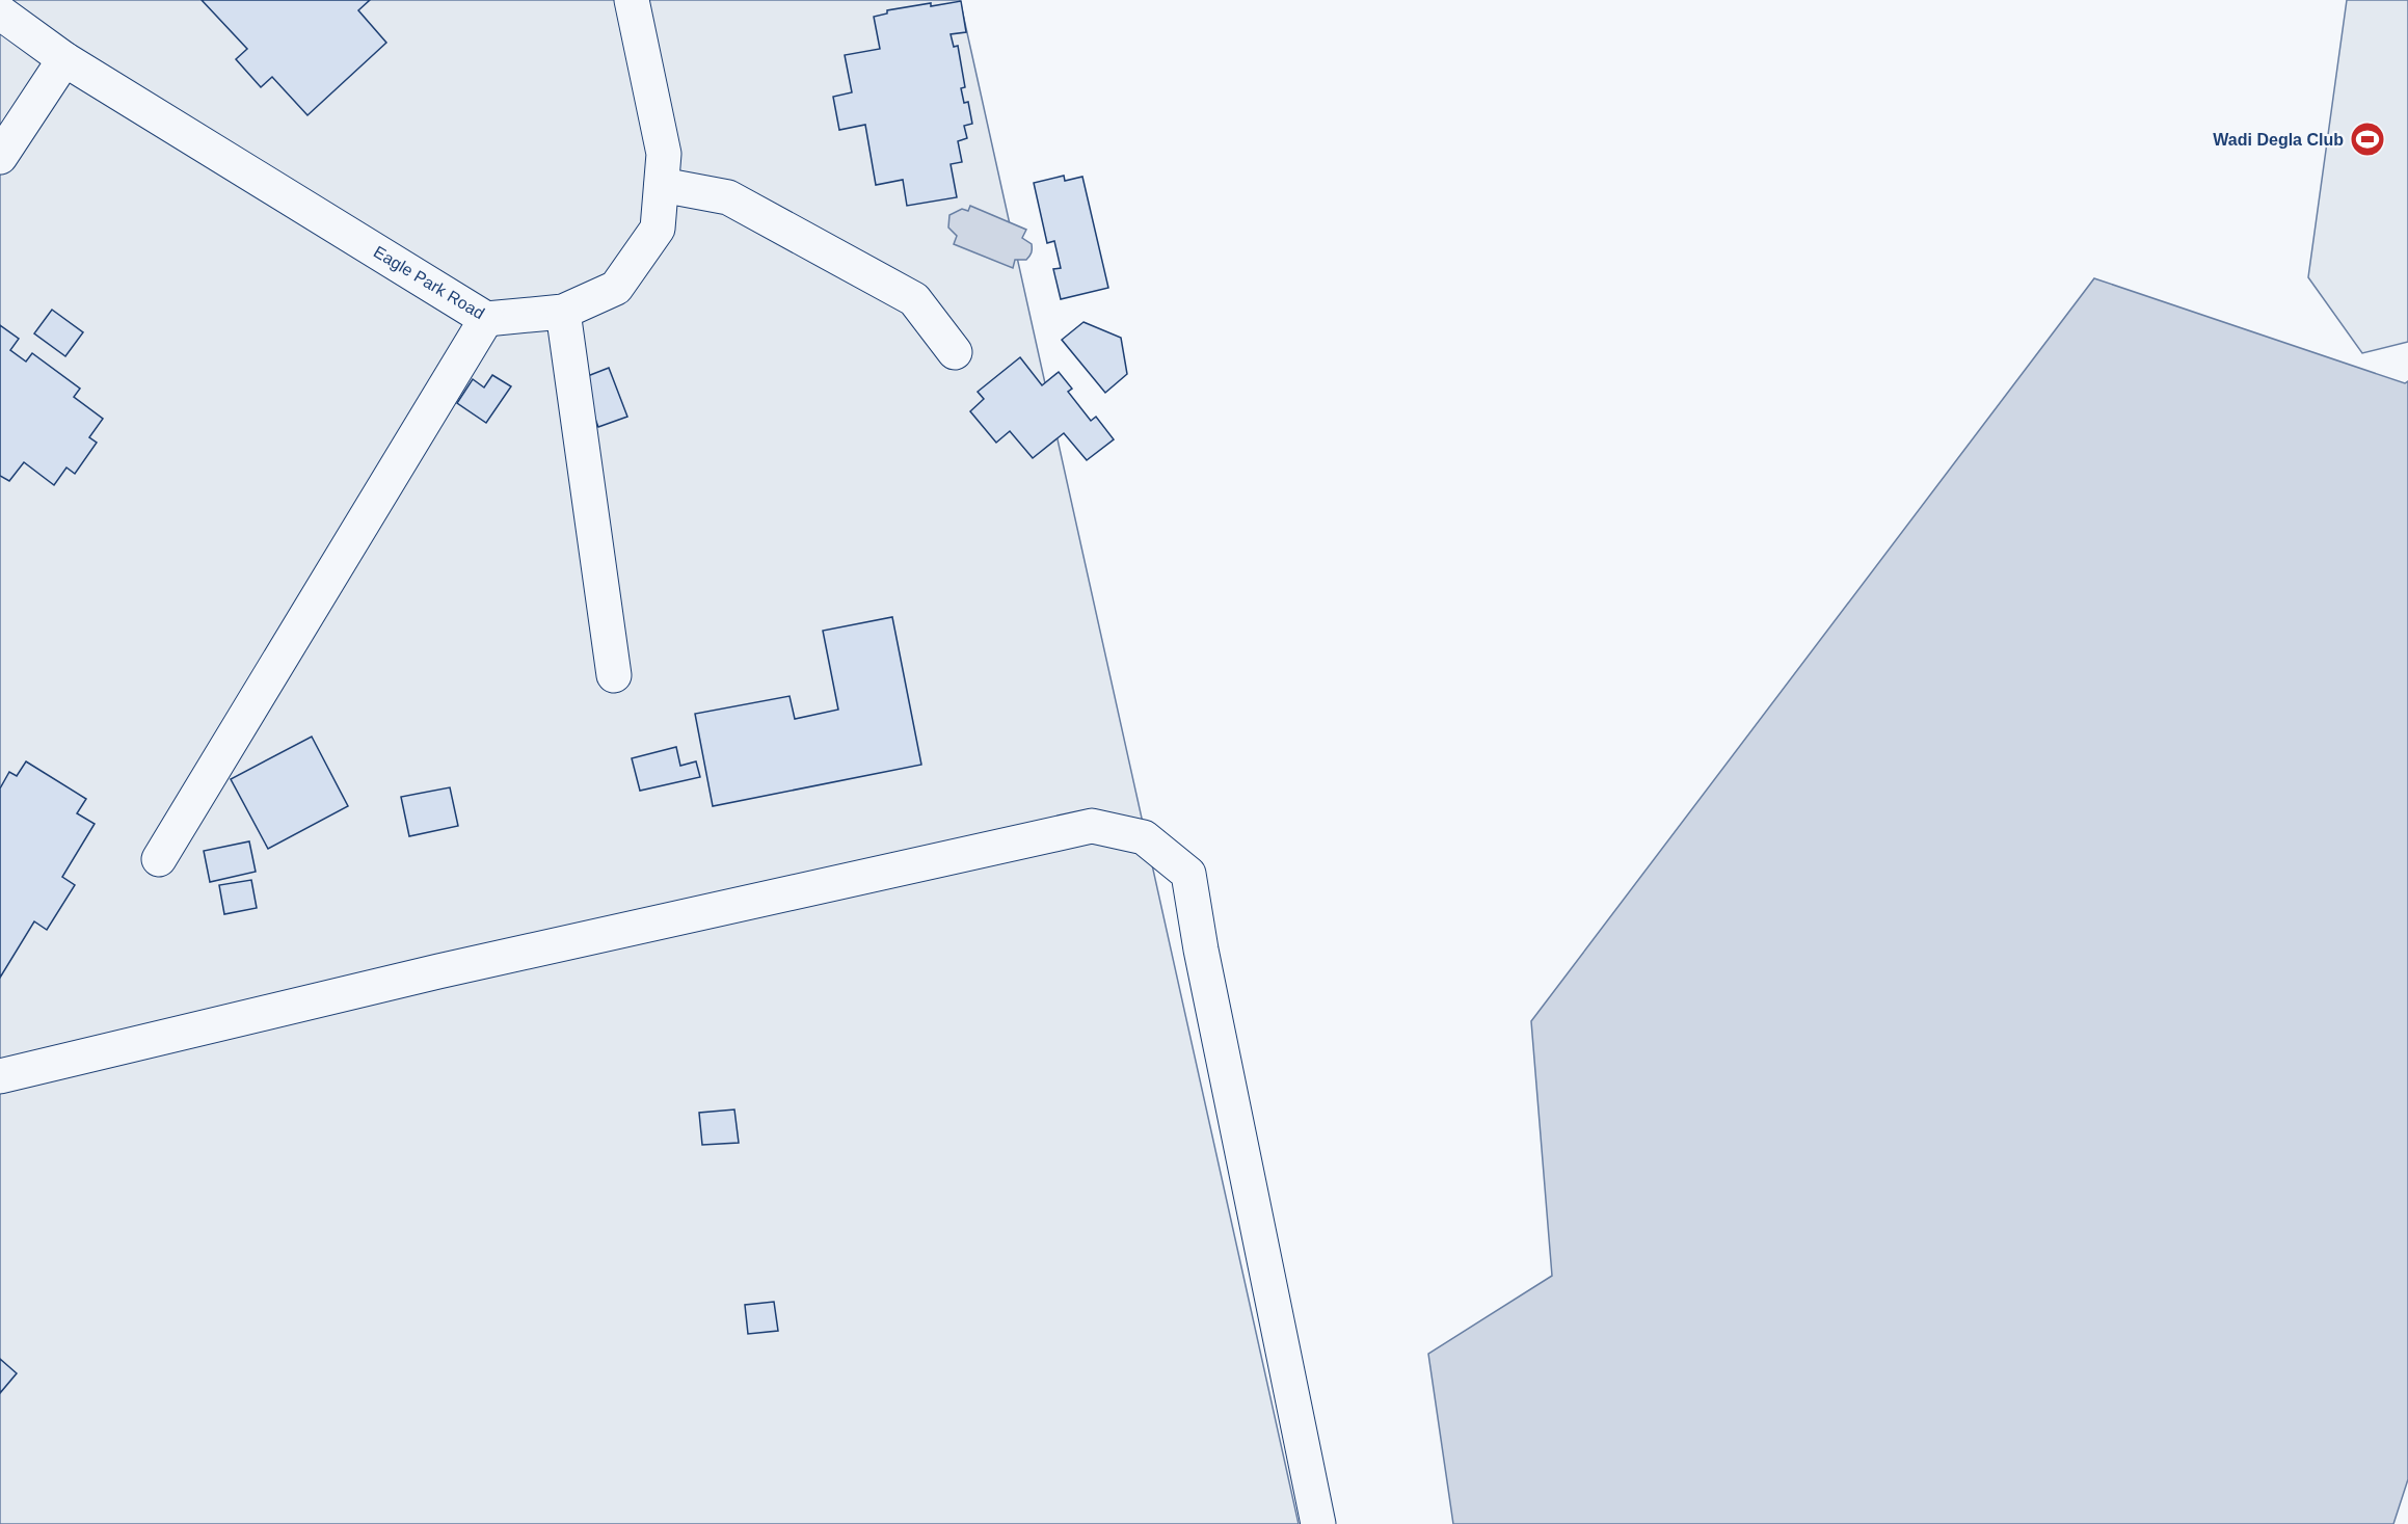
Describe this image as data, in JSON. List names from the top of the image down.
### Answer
{
  "streets": {
    "street": ["Eagle Park Road"]
  },
  "places": {
    "sports": ["Wadi Degla Club"]
  }
}
